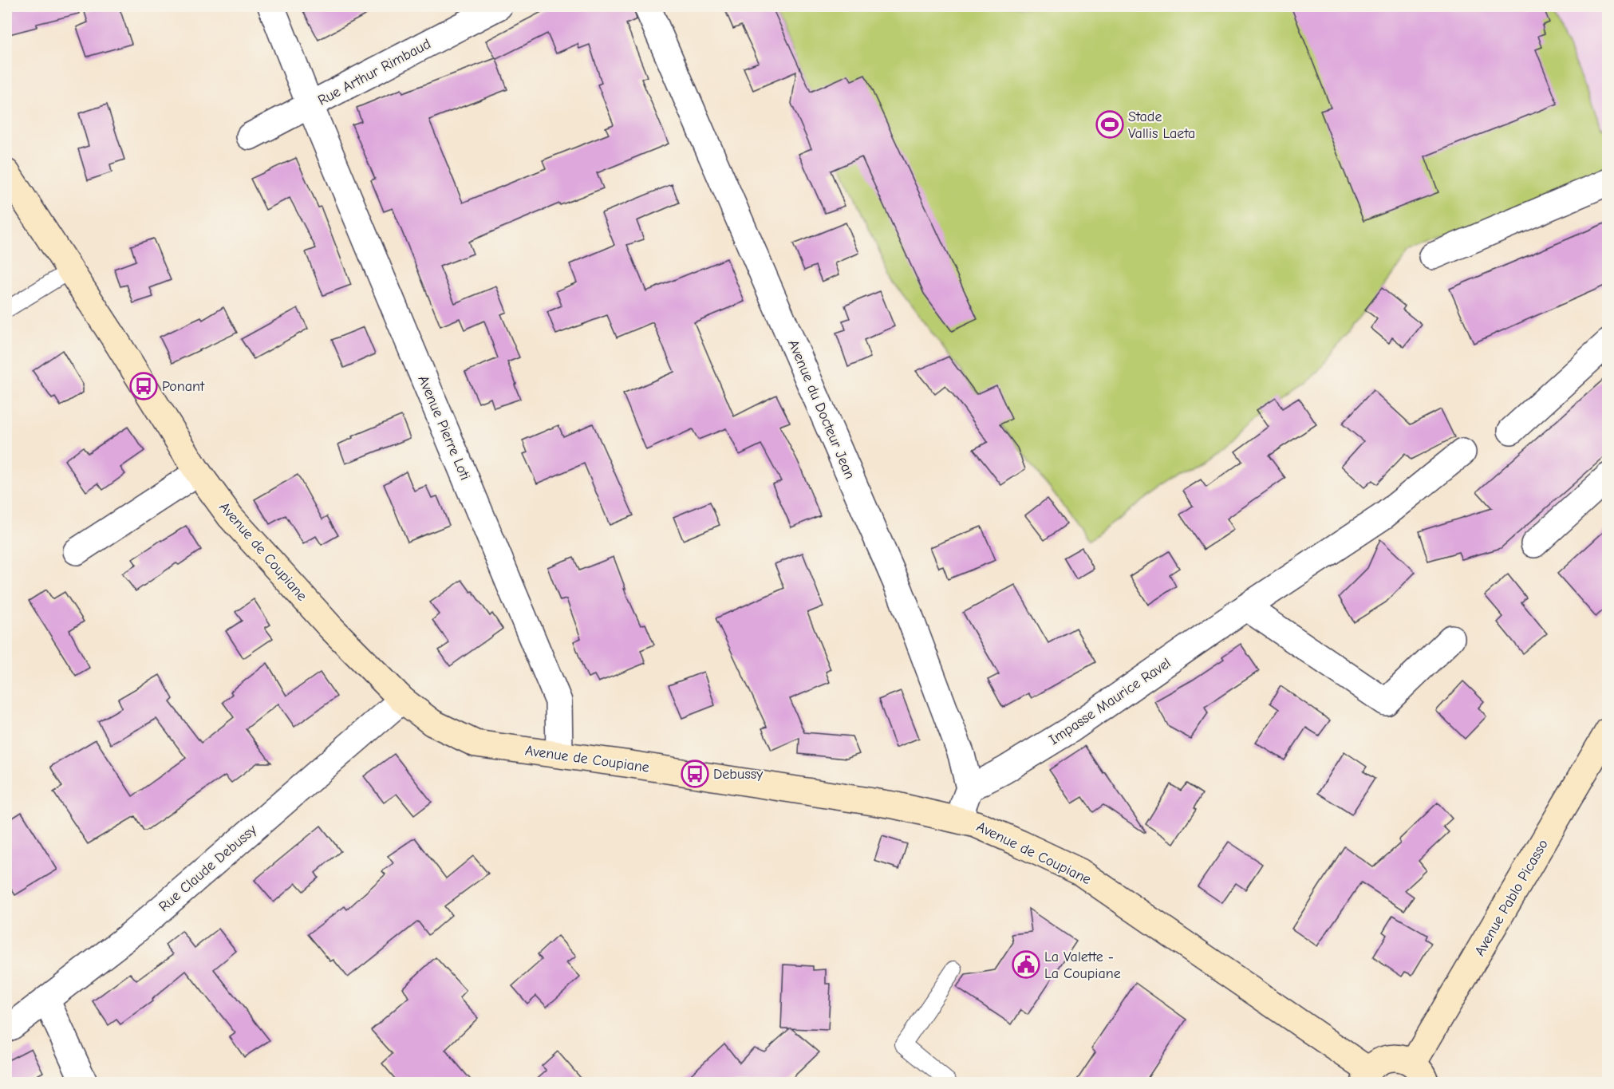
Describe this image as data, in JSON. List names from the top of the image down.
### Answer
{
  "streets": {
    "main road": ["Avenue de Coupiane", "Avenue Pablo Picasso"],
    "street": [
      "Rue Arthur Rimbaud",
      "Avenue du Docteur Jean",
      "Avenue Pierre Loti",
      "Impasse Maurice Ravel",
      "Rue Claude Debussy"
    ]
  },
  "crossings": [
    ["Rue Arthur Rimbaud", "Avenue Pierre Loti"],
    ["Avenue du Docteur Jean", "Impasse Maurice Ravel"],
    ["Avenue Pierre Loti", "Avenue de Coupiane"],
    ["Avenue de Coupiane", "Rue Claude Debussy"]
  ],
  "places": {
    "sports": ["Stade Vallis Laeta"],
    "bus stop": ["Ponant", "Debussy"],
    "public building": ["La Valette - La Coupiane"]
  }
}
